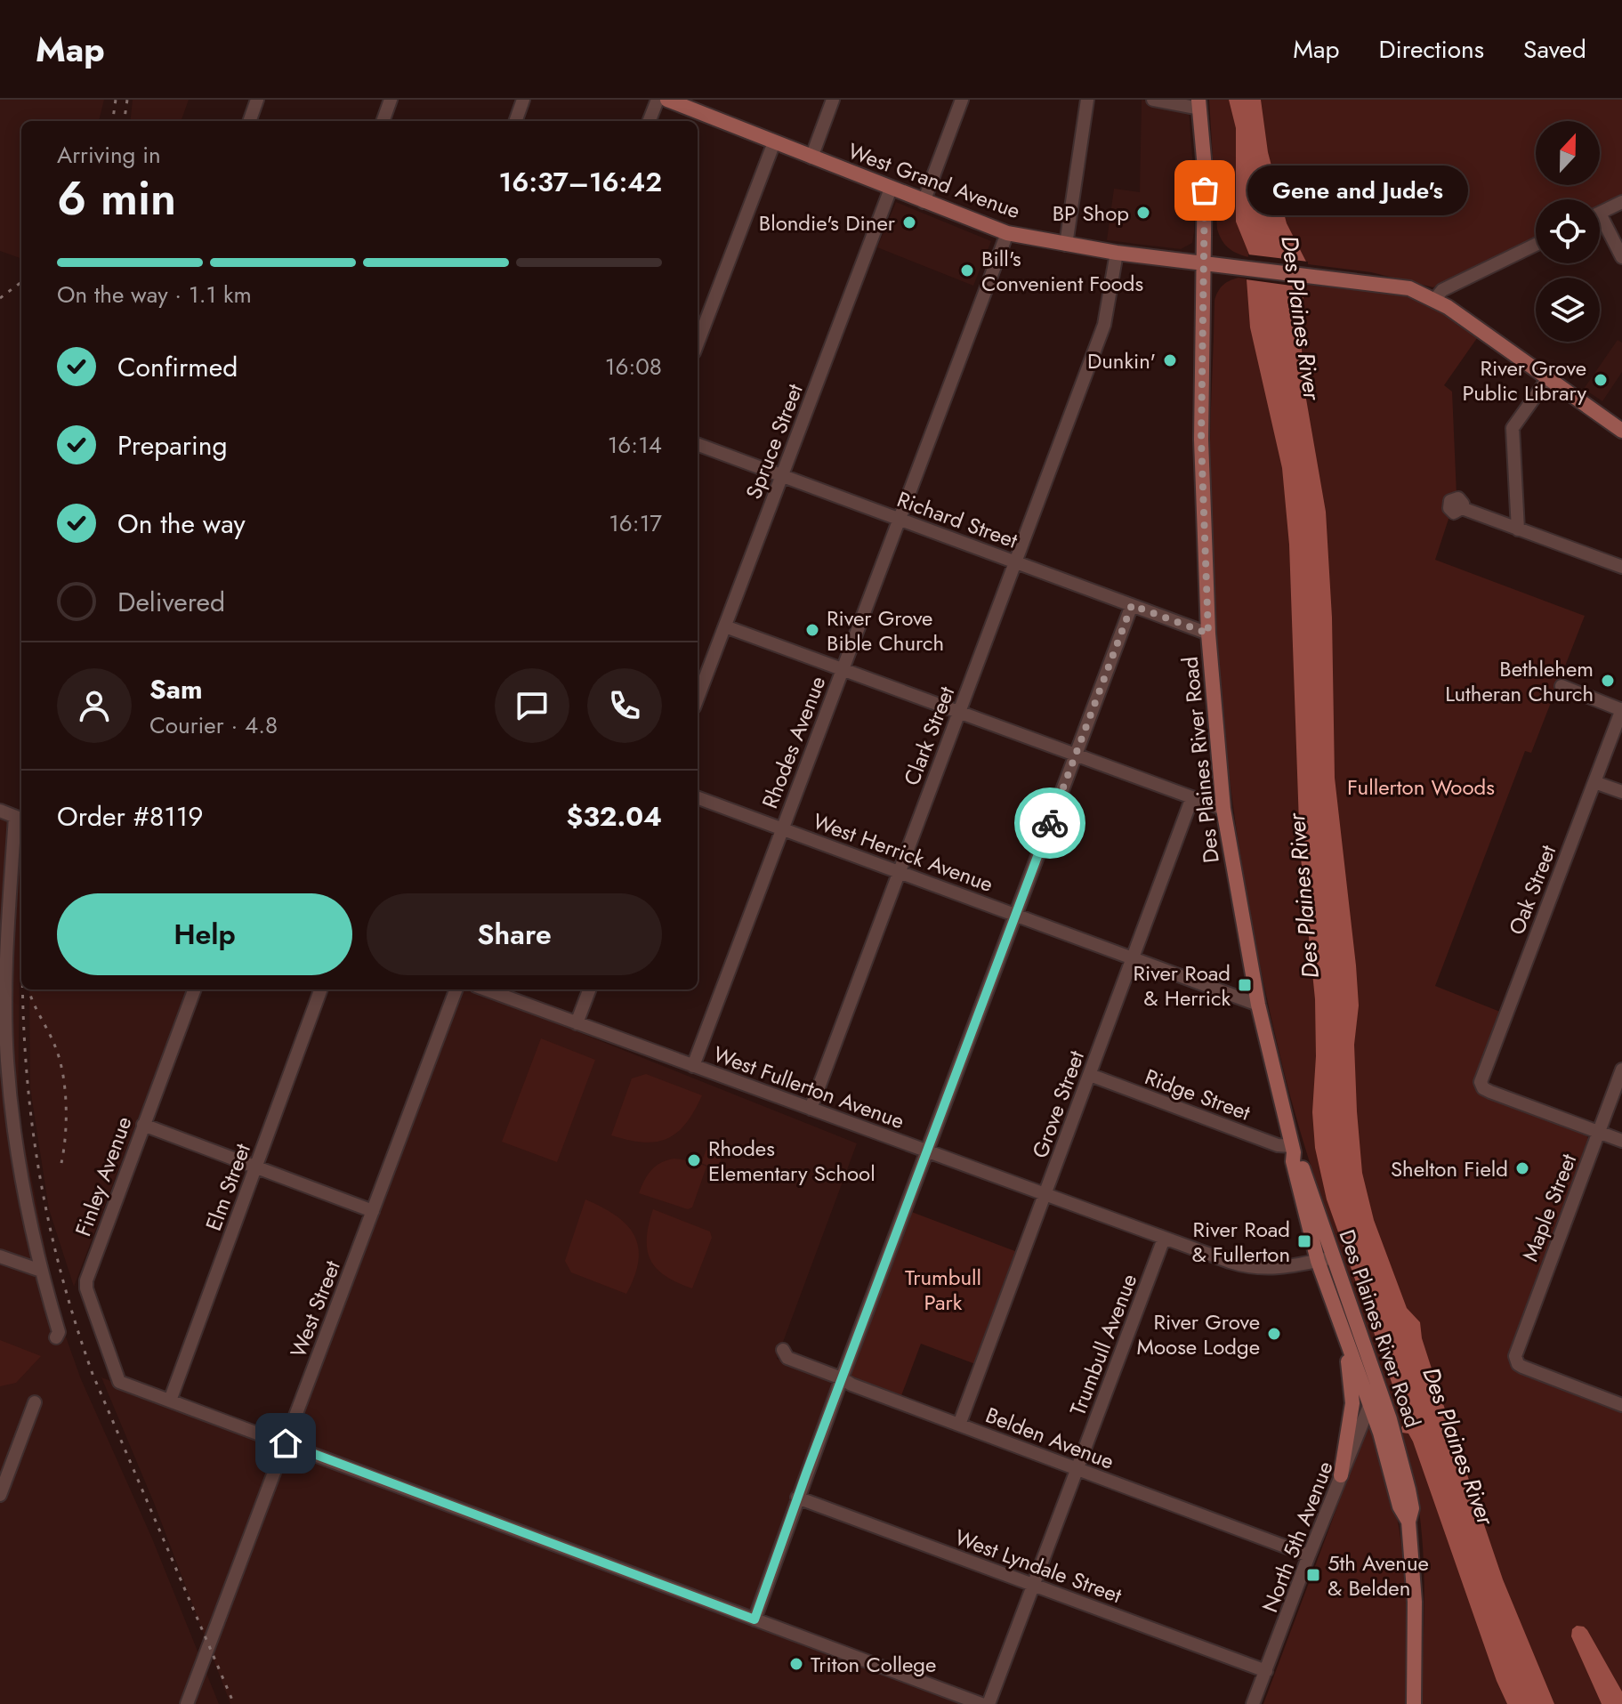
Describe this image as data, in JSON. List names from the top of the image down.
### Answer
{
  "streets": {
    "main road": ["West Grand Avenue", "Des Plaines River Road"],
    "street": [
      "Spruce Street",
      "Richard Street",
      "Clark Street",
      "Rhodes Avenue",
      "West Herrick Avenue",
      "Oak Street",
      "West Fullerton Avenue",
      "Ridge Street",
      "Grove Street",
      "Finley Avenue",
      "Elm Street",
      "Maple Street",
      "West Street",
      "Trumbull Avenue",
      "Belden Avenue",
      "North 5th Avenue",
      "West Lyndale Street"
    ]
  },
  "crossings": [
    ["West Grand Avenue", "Spruce Street"],
    ["West Grand Avenue", "Clark Street"],
    ["West Grand Avenue", "Rhodes Avenue"],
    ["West Grand Avenue", "Des Plaines River Road"],
    ["Spruce Street", "Richard Street"],
    ["Richard Street", "Clark Street"],
    ["Richard Street", "Rhodes Avenue"],
    ["Richard Street", "Des Plaines River Road"],
    ["Clark Street", "West Herrick Avenue"],
    ["Clark Street", "West Fullerton Avenue"],
    ["Rhodes Avenue", "West Herrick Avenue"],
    ["Rhodes Avenue", "West Fullerton Avenue"],
    ["Des Plaines River Road", "West Herrick Avenue"],
    ["Des Plaines River Road", "West Fullerton Avenue"],
    ["Des Plaines River Road", "Ridge Street"],
    ["Des Plaines River Road", "North 5th Avenue"],
    ["West Herrick Avenue", "Grove Street"],
    ["Oak Street", "Maple Street"],
    ["West Fullerton Avenue", "Grove Street"],
    ["West Fullerton Avenue", "Trumbull Avenue"],
    ["Ridge Street", "Grove Street"],
    ["Grove Street", "Belden Avenue"],
    ["Finley Avenue", "Elm Street"],
    ["Trumbull Avenue", "Belden Avenue"],
    ["Trumbull Avenue", "West Lyndale Street"],
    ["Belden Avenue", "North 5th Avenue"],
    ["North 5th Avenue", "West Lyndale Street"]
  ],
  "water": ["Des Plaines River"],
  "parks": ["Fullerton Woods", "Trumbull Park"],
  "places": {
    "other": [
      "Gene and Jude's",
      "BP Shop",
      "Blondie's Diner",
      "Bill's Convenient Foods",
      "Dunkin'",
      "River Grove Public Library",
      "River Grove Bible Church",
      "Bethlehem Lutheran Church",
      "Rhodes Elementary School",
      "Shelton Field",
      "River Grove Moose Lodge",
      "Triton College"
    ],
    "transit": ["River Road & Herrick", "River Road & Fullerton", "5th Avenue & Belden"]
  },
  "north": "top",
  "page": {
    "header": "Map",
    "nav": ["Map", "Directions", "Saved"],
    "heading": ["6 min", "Arriving in", "16:37–16:42"],
    "panel": [
      "Sam",
      "Courier · 4.8",
      "Order #8119",
      "$32.04"
    ],
    "bubble": "Gene and Jude's",
    "bar": "On the way · 1.1 km",
    "list": [
      ["Confirmed", "16:08"],
      ["Preparing", "16:14"],
      ["On the way", "16:17"],
      "Delivered"
    ],
    "buttons": ["Help", "Share"]
  }
}
